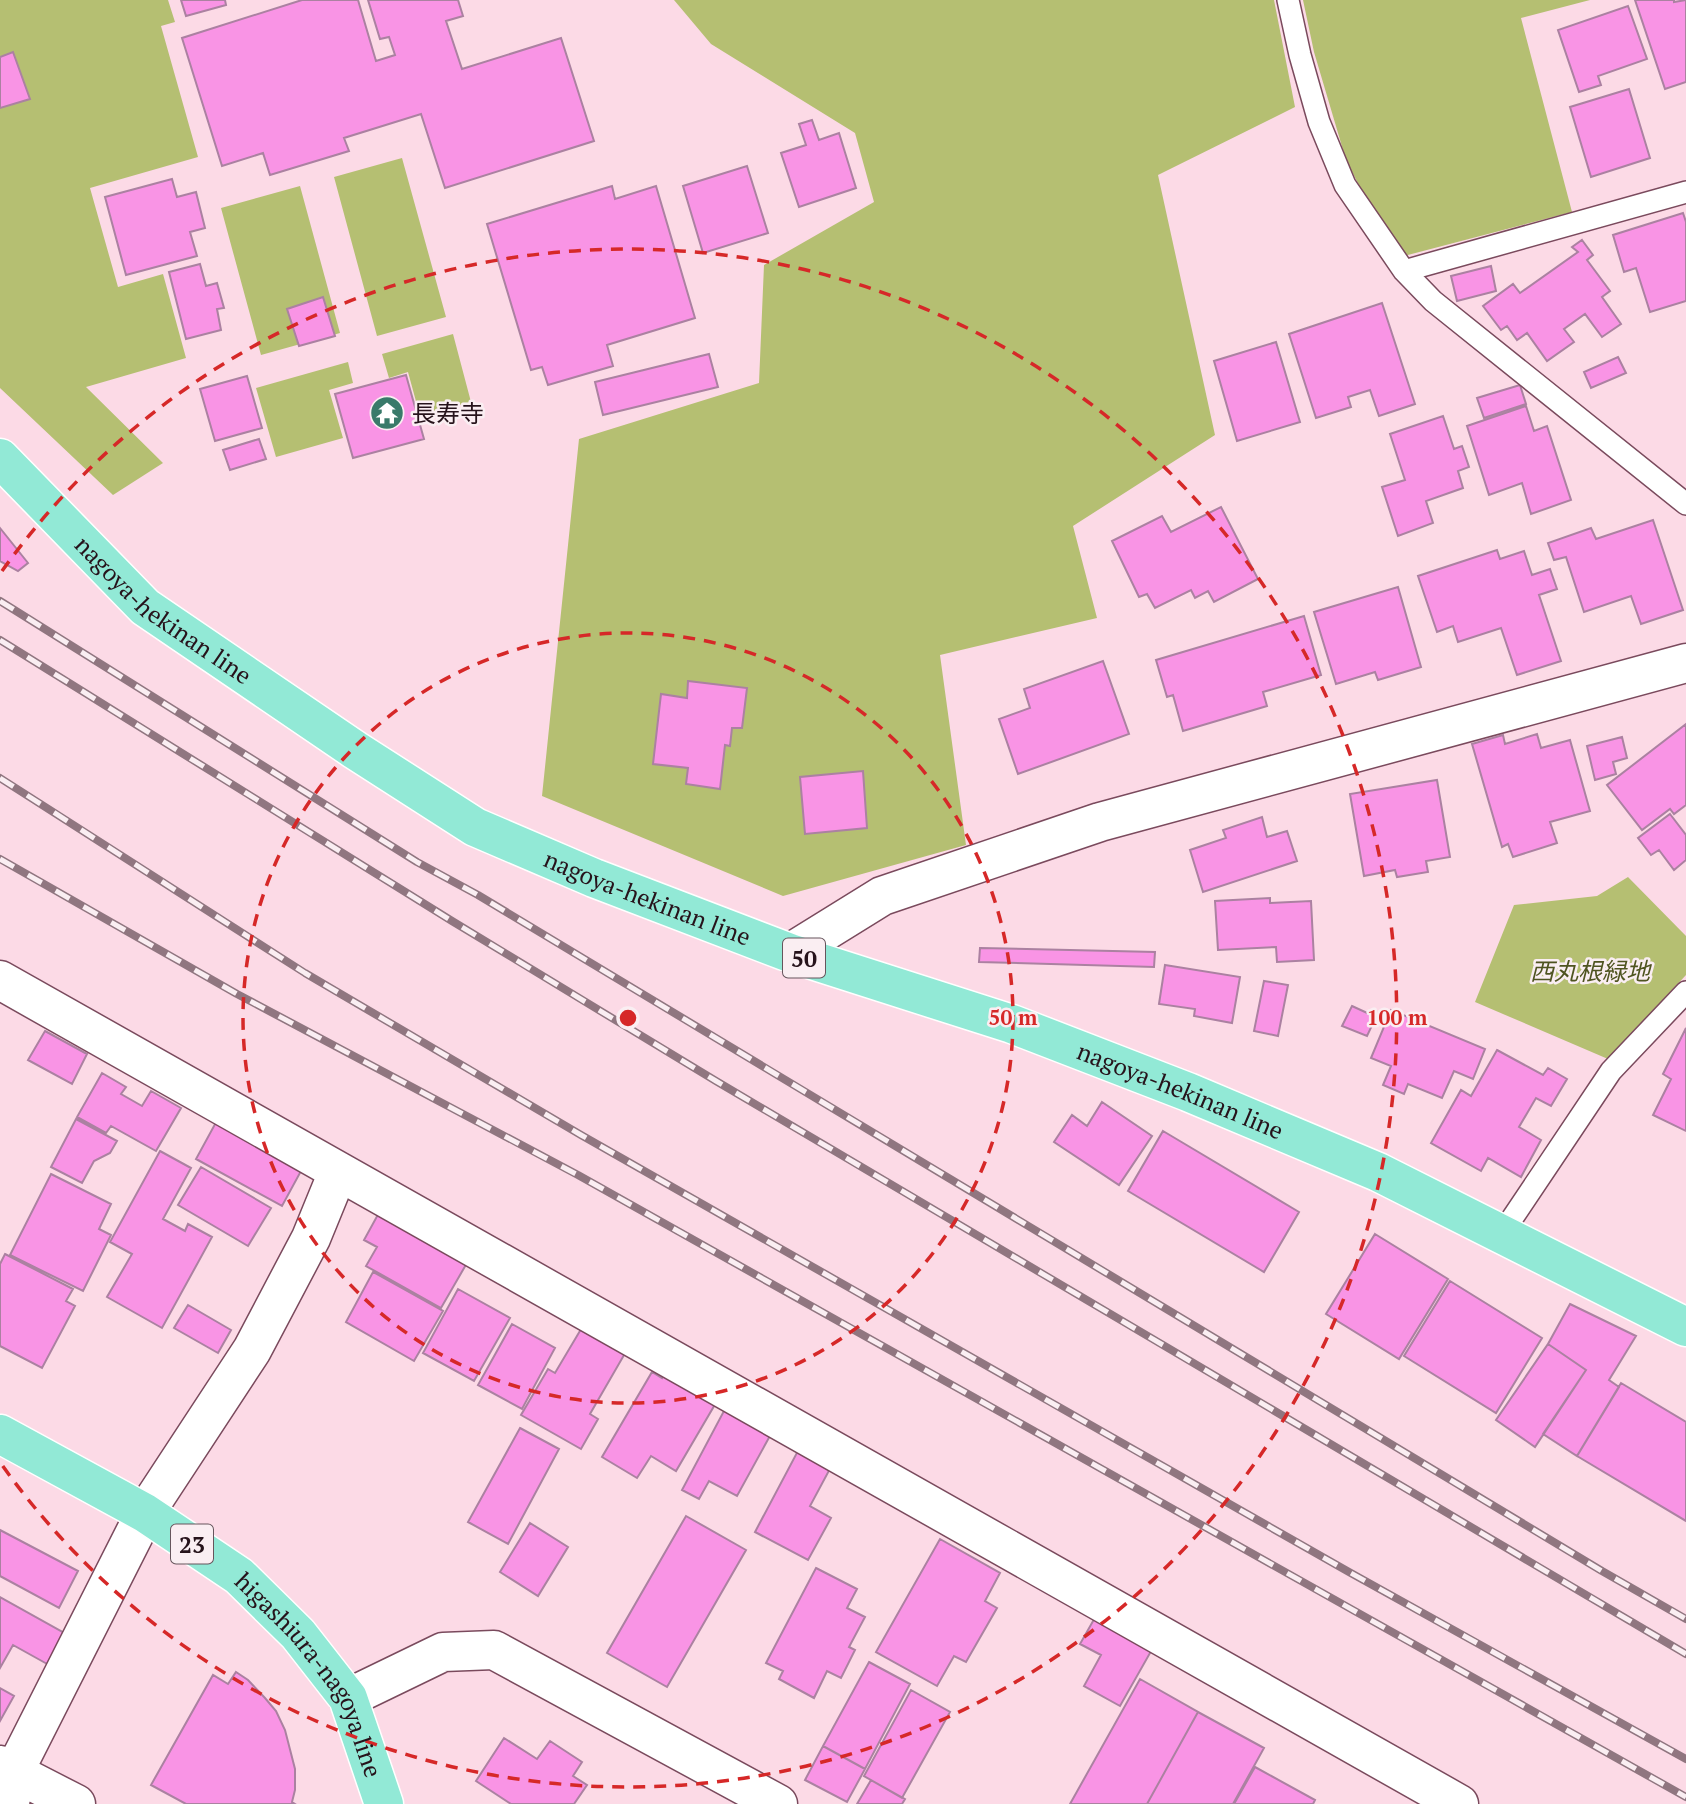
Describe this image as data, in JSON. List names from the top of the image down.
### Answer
{
  "streets": {
    "main road": [
      "nagoya-hekinan line",
      "50",
      "23",
      "higashiura-nagoya line"
    ]
  },
  "parks": ["西丸根緑地"],
  "places": {
    "temple": ["長寿寺"]
  },
  "rings": ["50 m", "100 m"]
}
